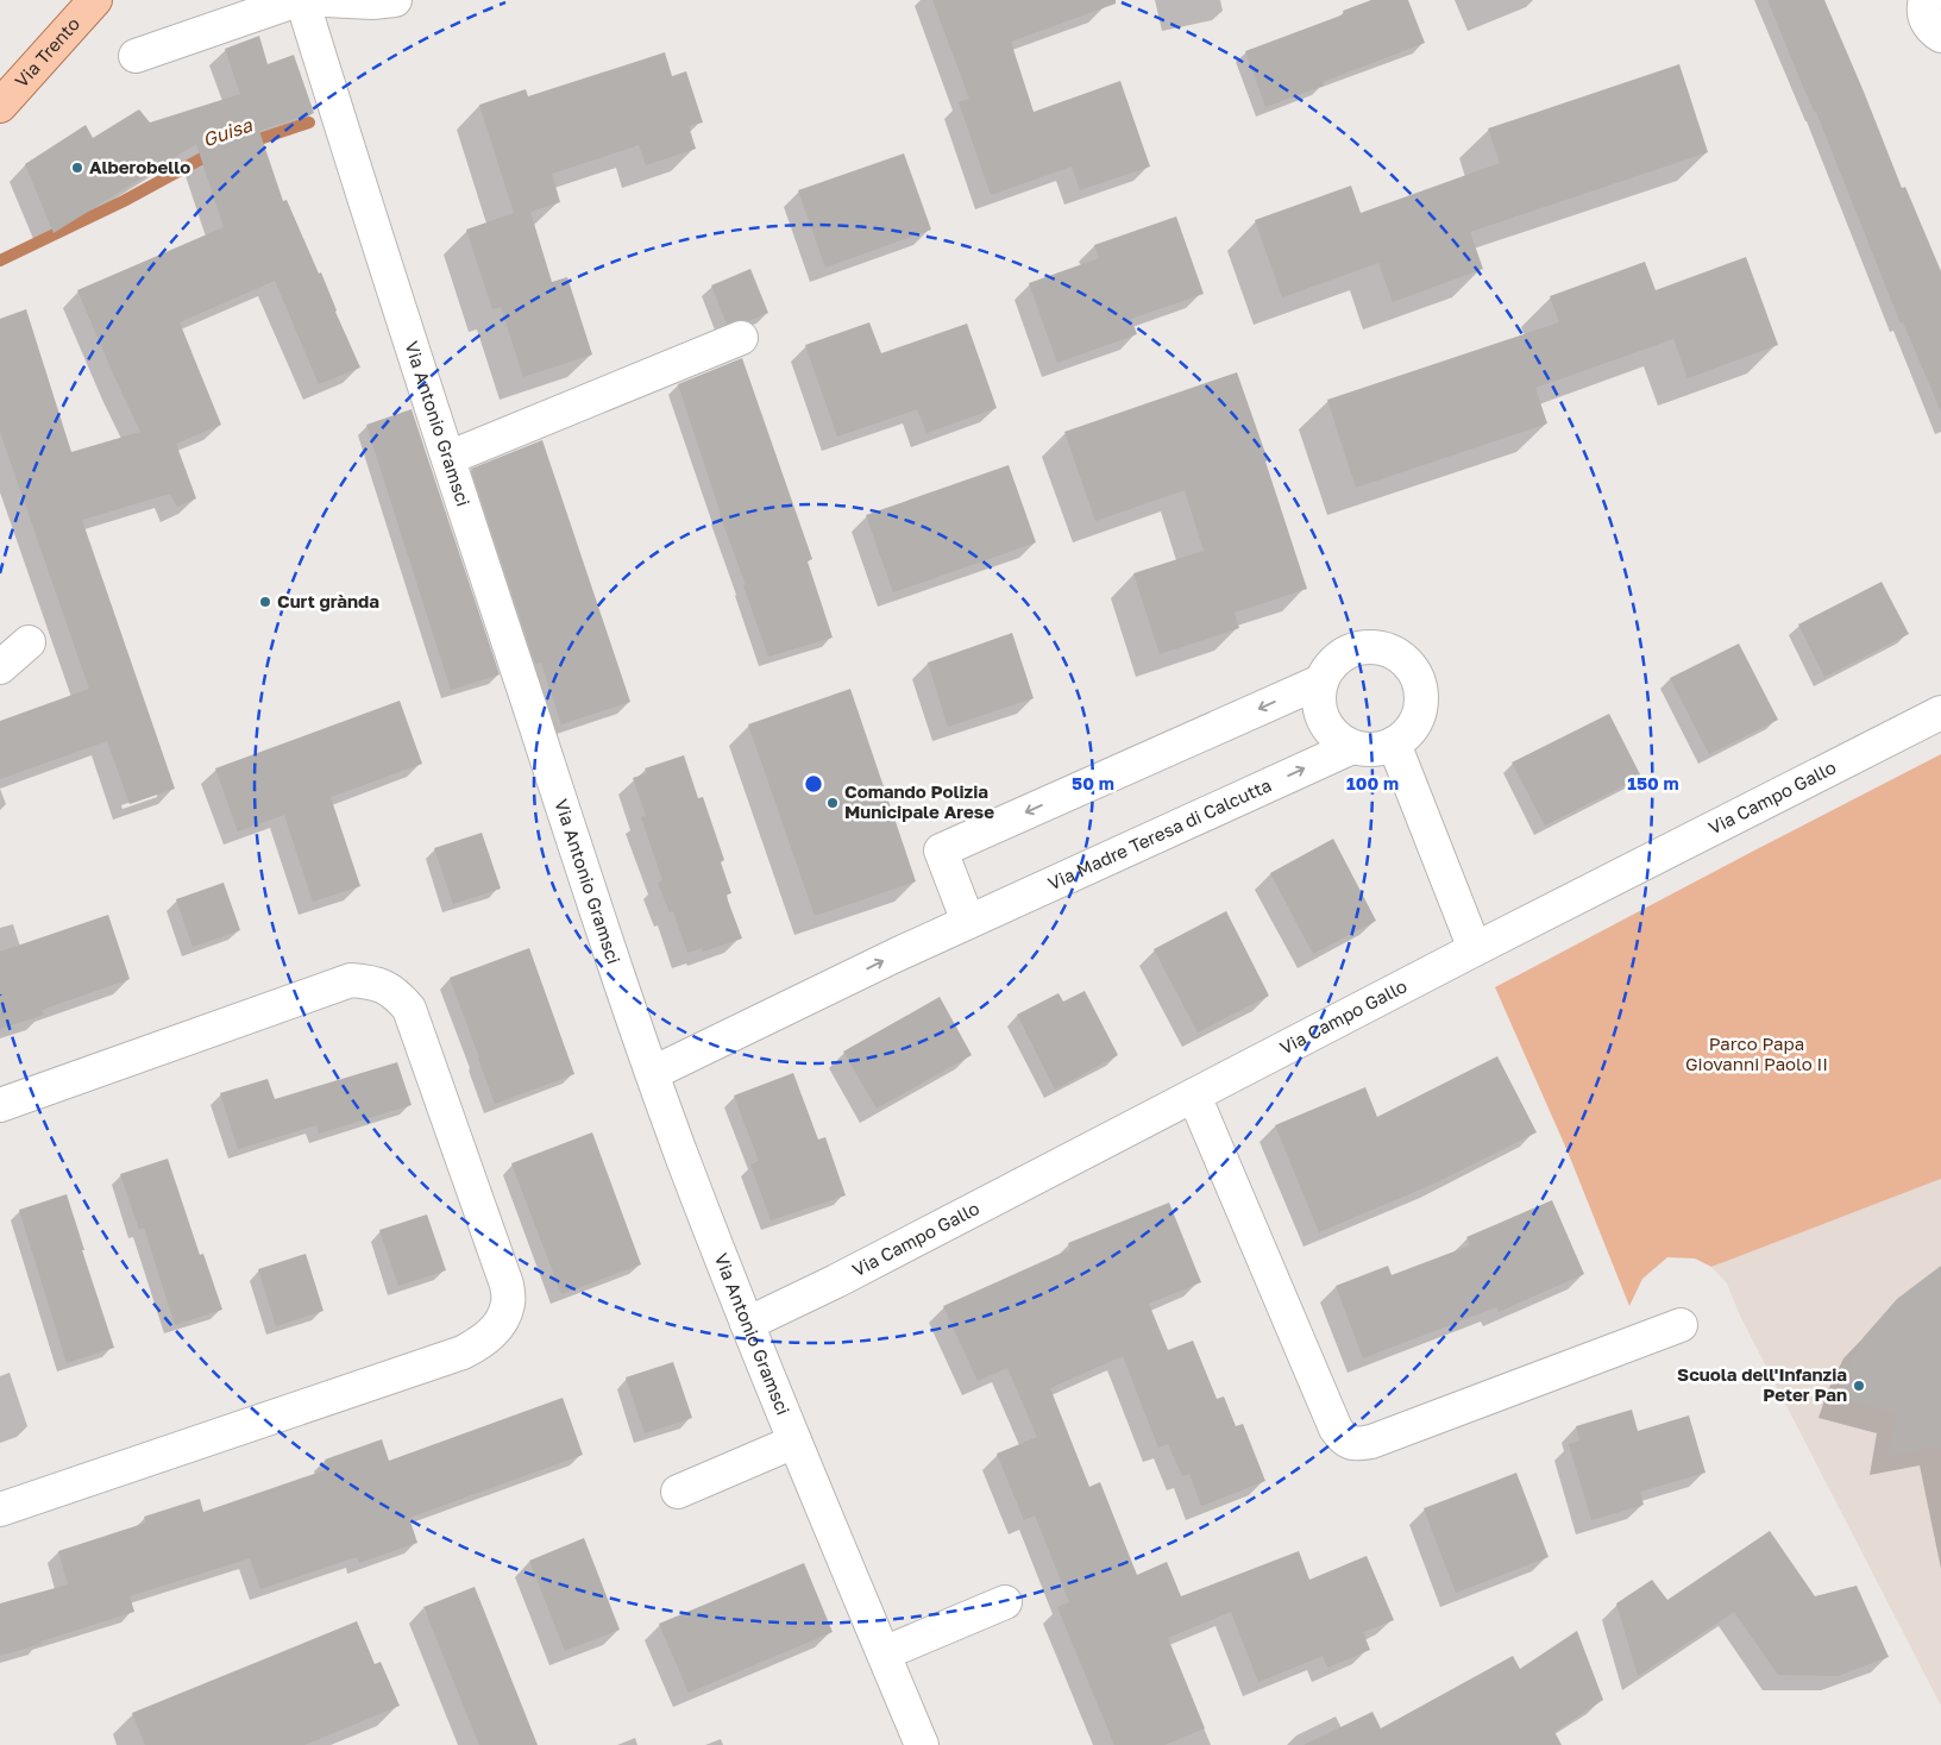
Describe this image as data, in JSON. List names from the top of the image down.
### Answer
{
  "streets": {
    "main road": ["Via Trento"],
    "street": ["Via Antonio Gramsci", "Via Campo Gallo", "Via Madre Teresa di Calcutta"]
  },
  "crossings": [
    ["Via Antonio Gramsci", "Via Campo Gallo"],
    ["Via Antonio Gramsci", "Via Madre Teresa di Calcutta"]
  ],
  "one_way": ["Via Madre Teresa di Calcutta"],
  "water": ["Guisa"],
  "parks": ["Parco Papa Giovanni Paolo II"],
  "places": [
    "Alberobello",
    "Curt grànda",
    "Comando Polizia Municipale Arese",
    "Scuola dell'Infanzia Peter Pan"
  ],
  "rings": ["50 m", "100 m", "150 m"]
}
